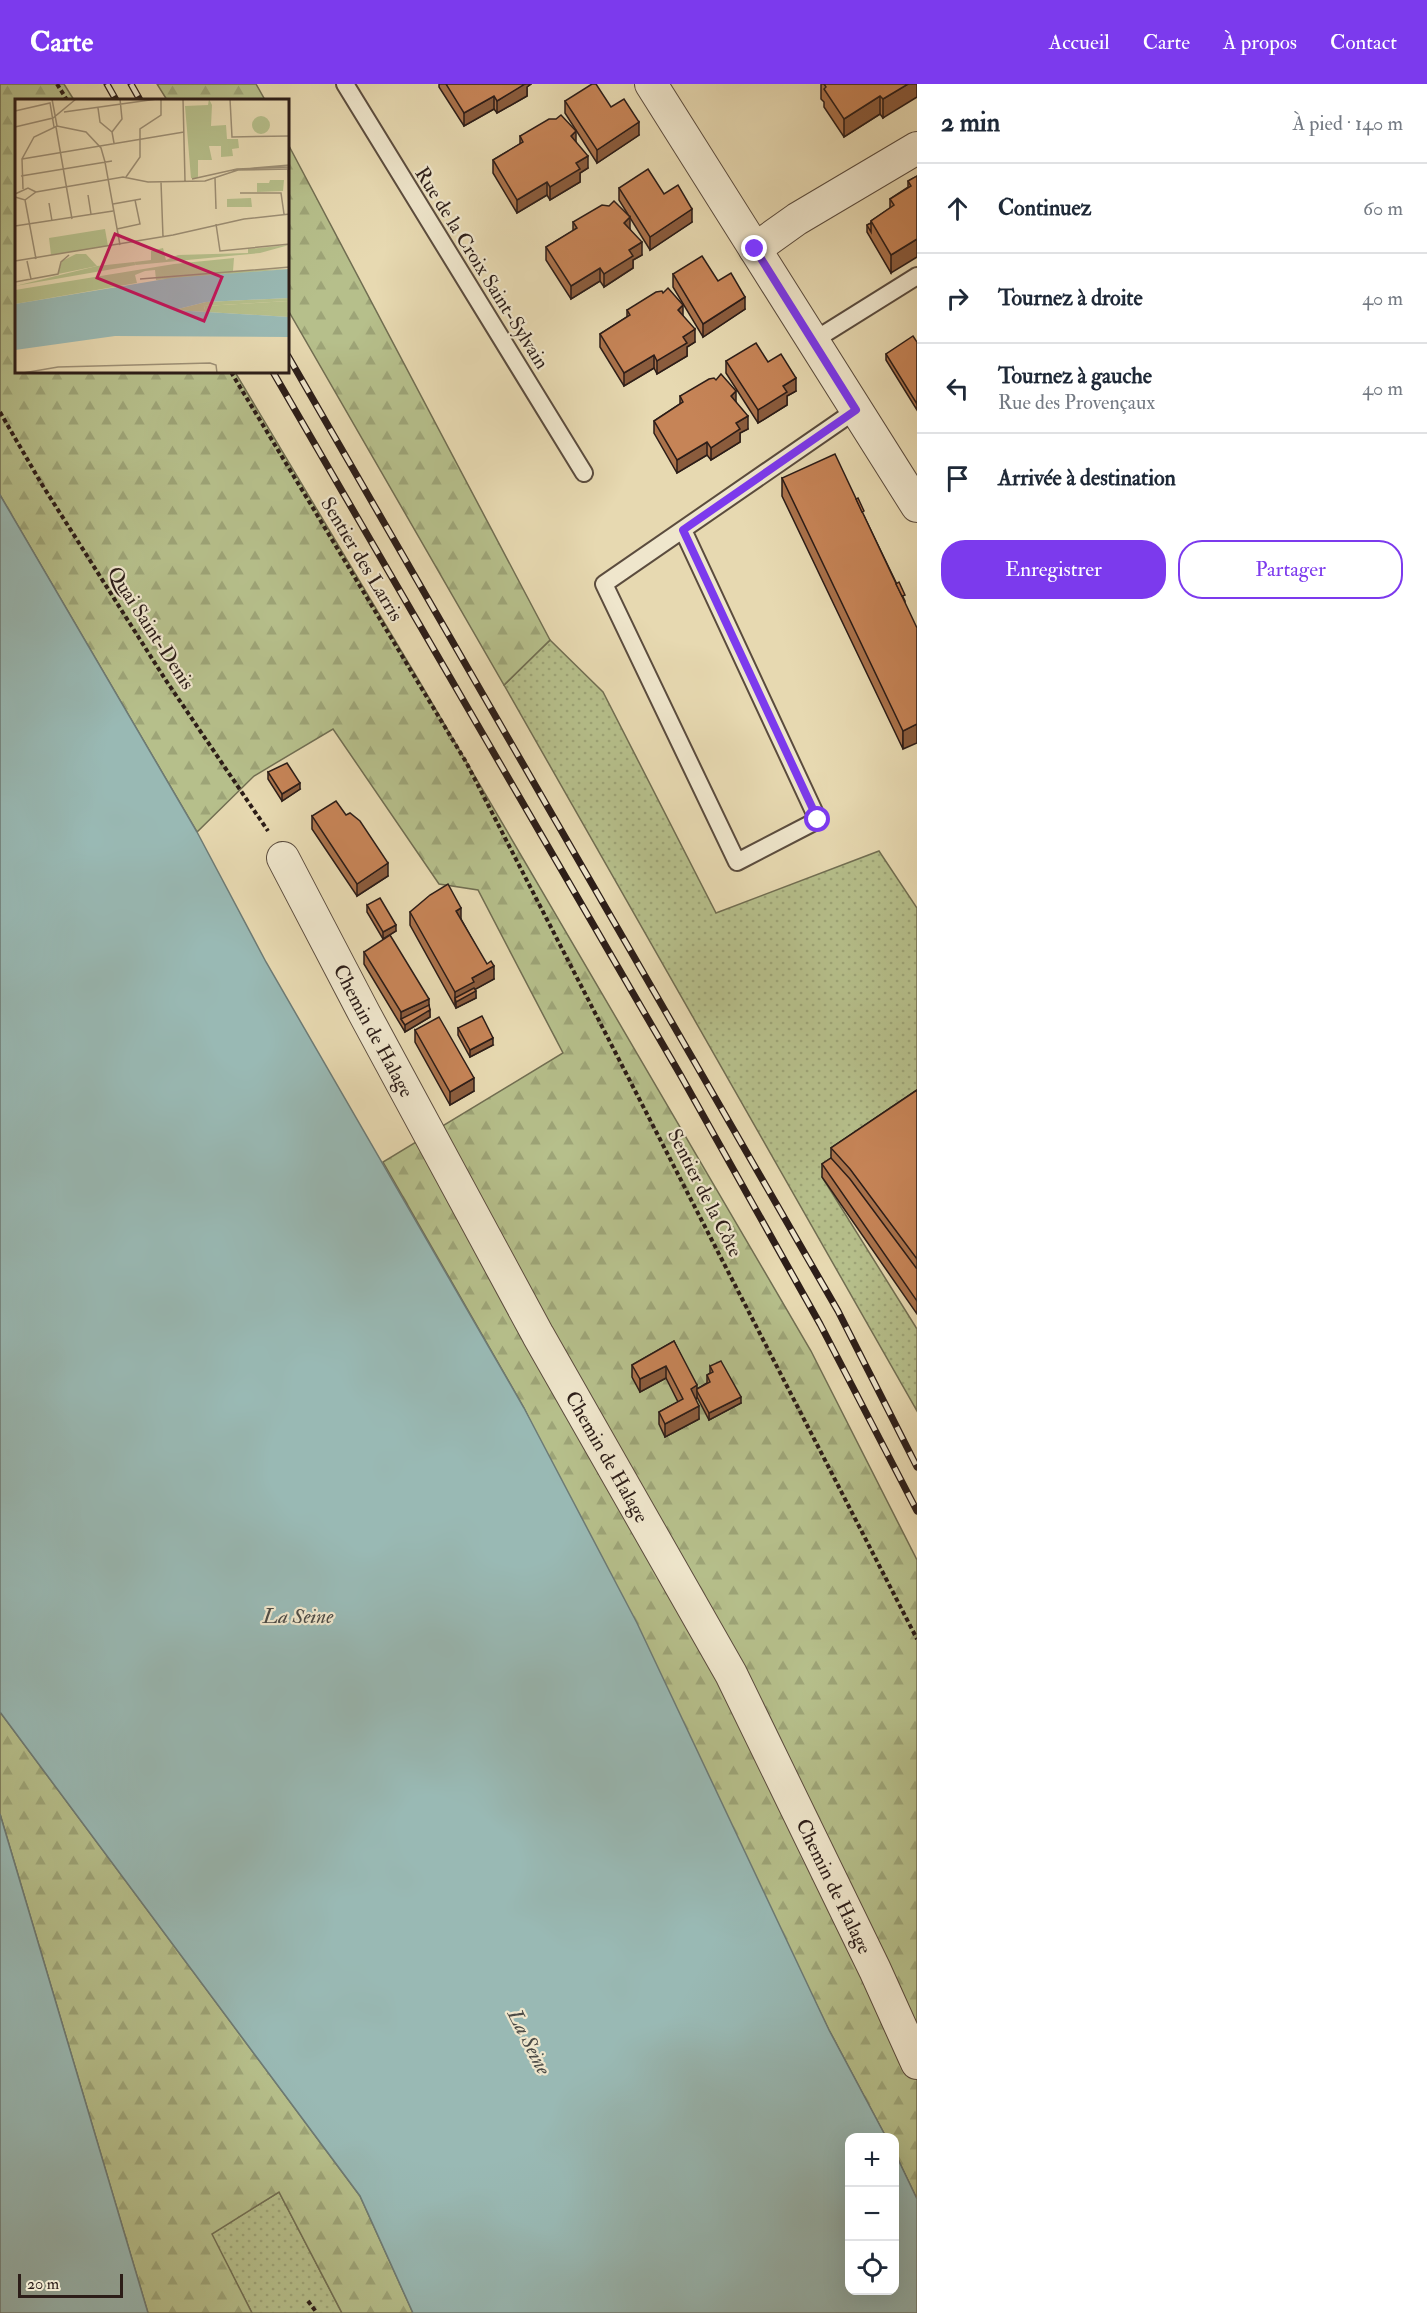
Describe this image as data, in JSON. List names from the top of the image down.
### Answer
{
  "streets": {
    "street": ["Chemin de Halage"],
    "lane": ["Rue de la Croix Saint-Sylvain"],
    "path": ["Sentier des Larris", "Quai Saint-Denis", "Sentier de la Côte"]
  },
  "crossings": [
    ["Sentier des Larris", "Sentier de la Côte"],
    ["Quai Saint-Denis", "Chemin de Halage"]
  ],
  "water": ["La Seine"],
  "scale_bar": "20 m",
  "page": {
    "header": "Carte",
    "nav": [
      "Accueil",
      "Carte",
      "À propos",
      "Contact"
    ],
    "heading": ["2 min", "À pied · 140 m"],
    "list": [
      ["Continuez", "60 m"],
      ["Tournez à droite", "40 m"],
      ["Tournez à gauche", "Rue des Provençaux", "40 m"],
      "Arrivée à destination"
    ],
    "buttons": ["Enregistrer", "Partager"],
    "map_buttons": ["+", "−"],
    "scale": "20 m"
  }
}
